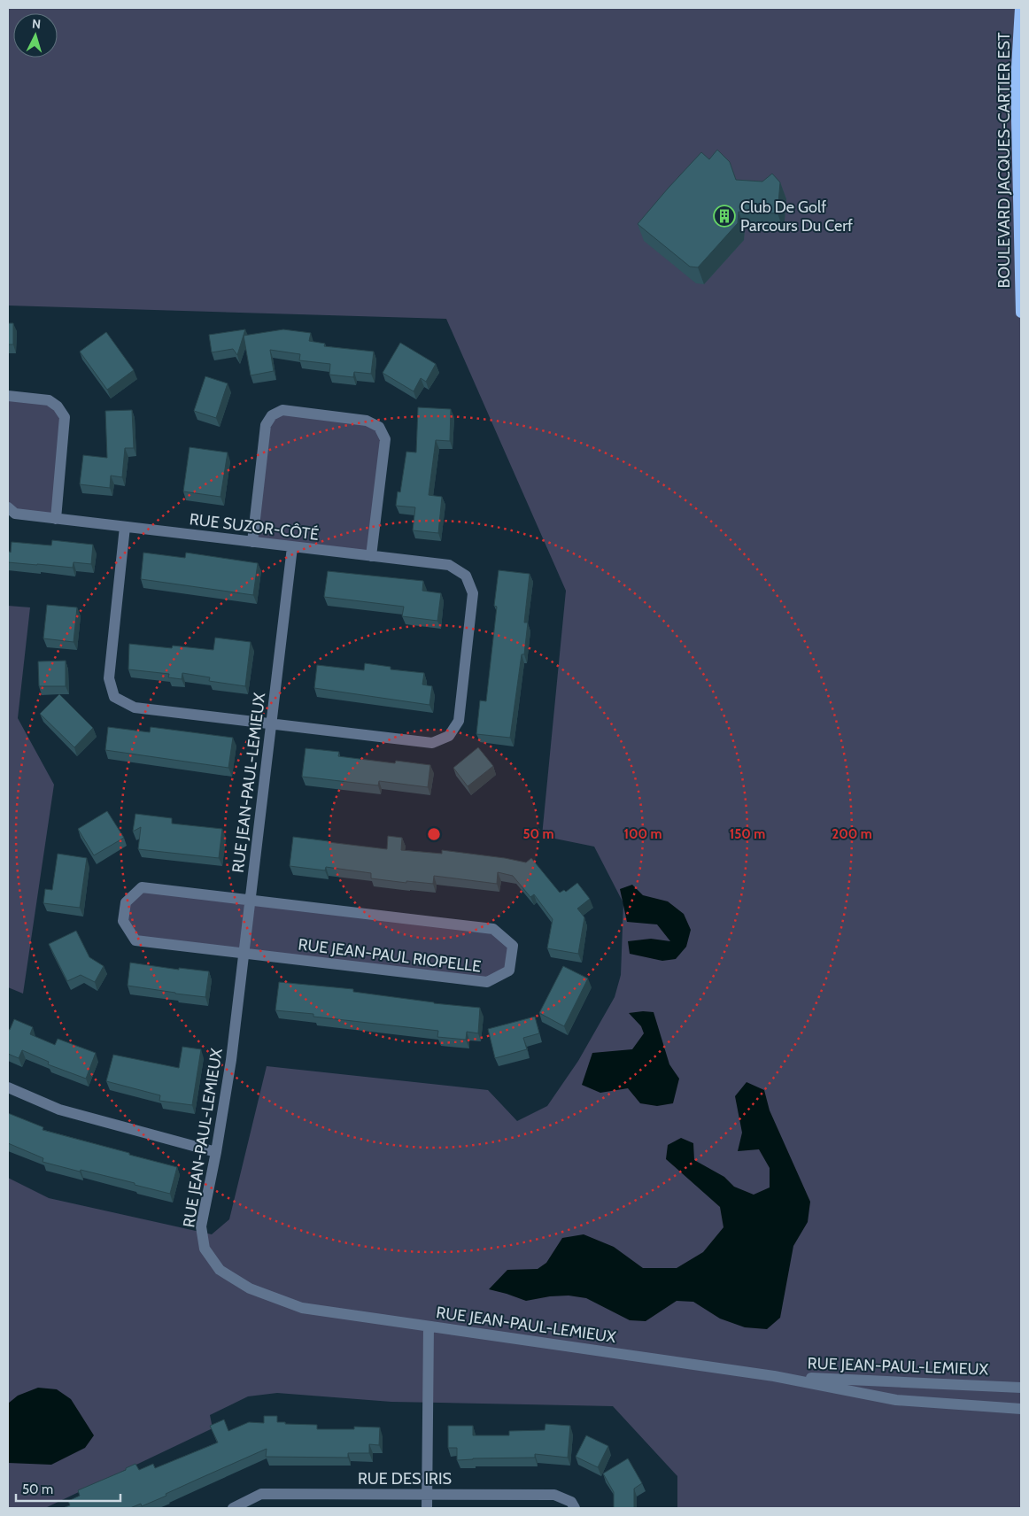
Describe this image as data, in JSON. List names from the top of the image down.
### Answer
{
  "streets": {
    "main road": ["BOULEVARD JACQUES-CARTIER EST"],
    "street": [
      "RUE SUZOR-CÔTÉ",
      "RUE JEAN-PAUL-LEMIEUX",
      "RUE JEAN-PAUL RIOPELLE",
      "RUE DES IRIS"
    ]
  },
  "crossings": [
    ["RUE SUZOR-CÔTÉ", "RUE JEAN-PAUL-LEMIEUX"],
    ["RUE JEAN-PAUL-LEMIEUX", "RUE JEAN-PAUL RIOPELLE"]
  ],
  "places": {
    "building": ["Club De Golf Parcours Du Cerf"]
  },
  "scale_bar": "50 m",
  "north": "top",
  "rings": [
    "50 m",
    "100 m",
    "150 m",
    "200 m"
  ]
}
